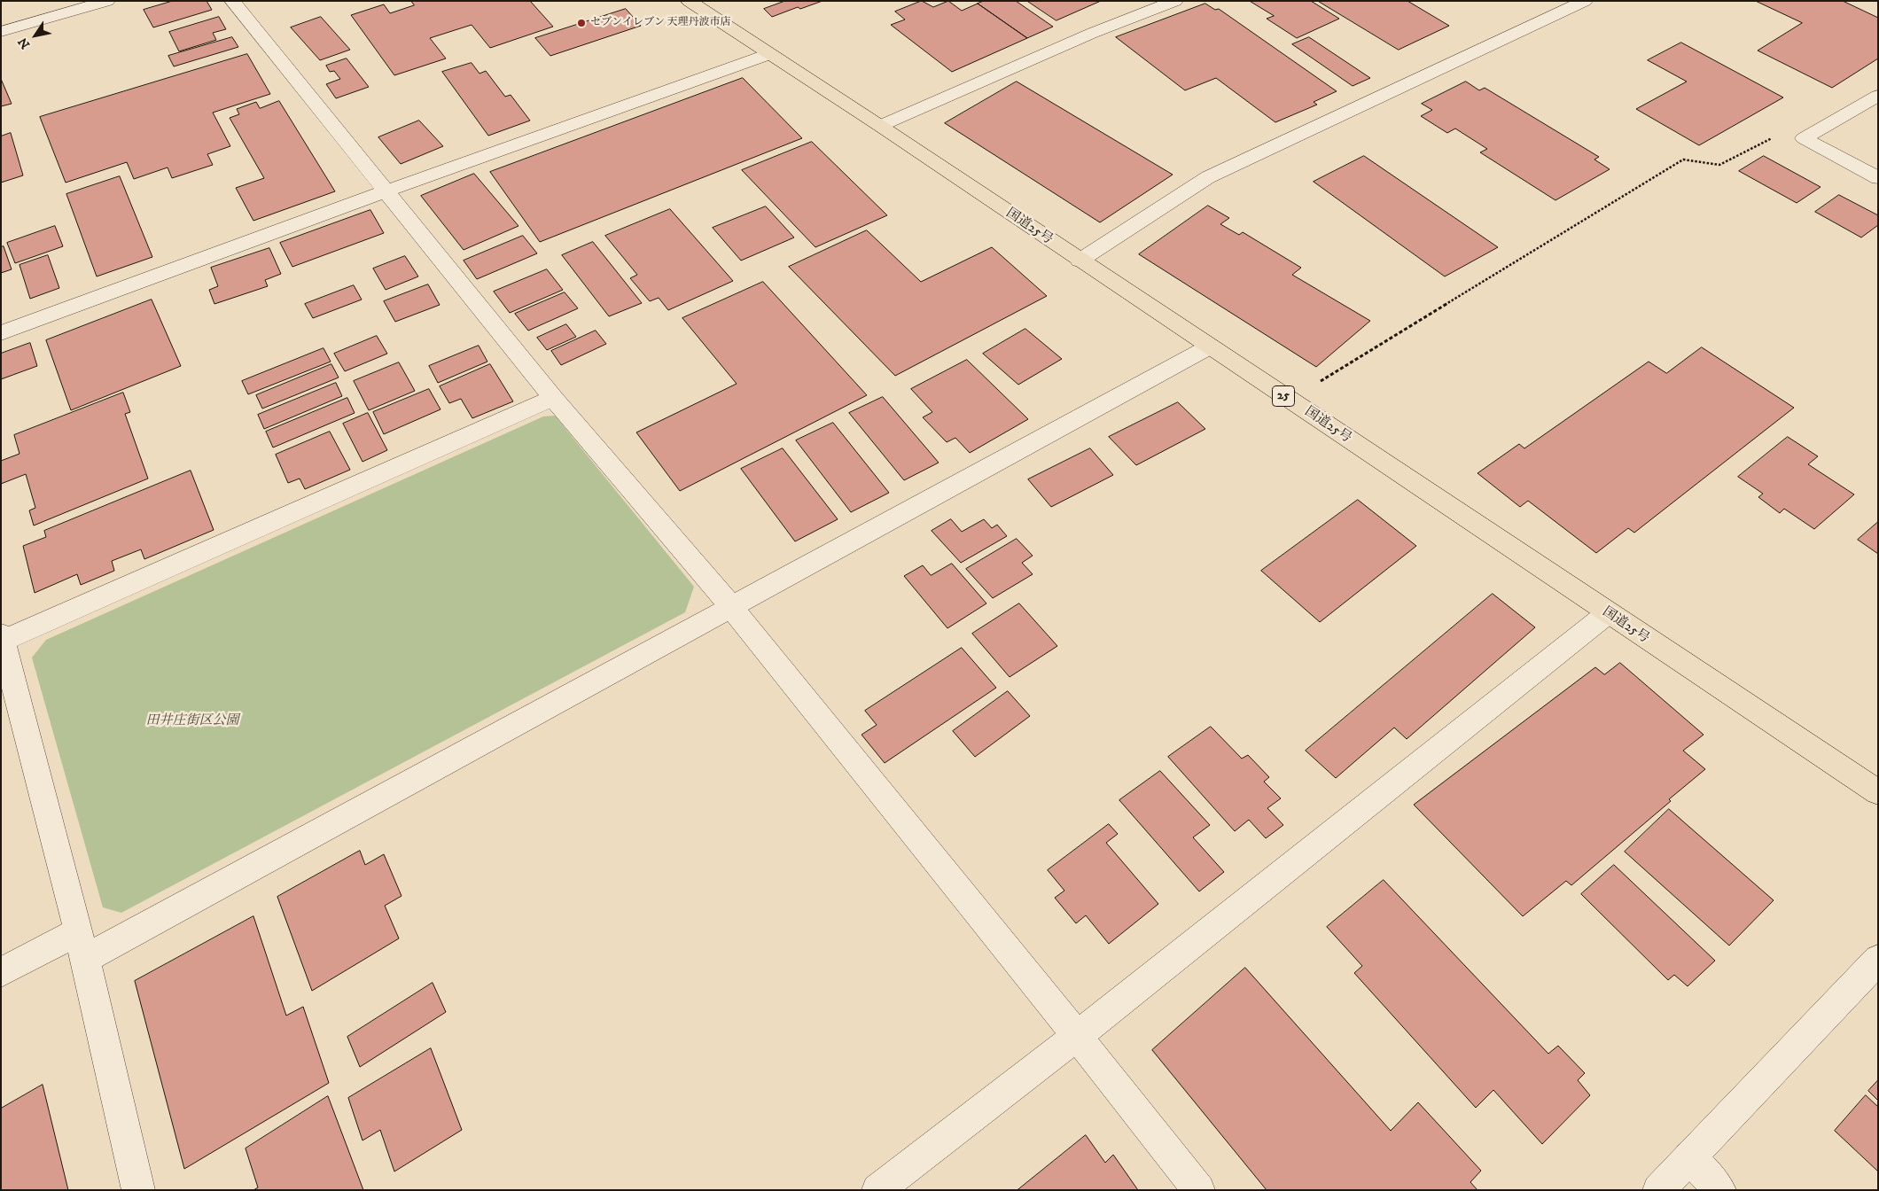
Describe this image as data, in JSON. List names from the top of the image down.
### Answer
{
  "streets": {
    "highway": ["国道25号", "25"]
  },
  "parks": ["田井庄街区公園"],
  "places": ["セブンイレブン 天理丹波市店"],
  "north": "bottom left"
}
